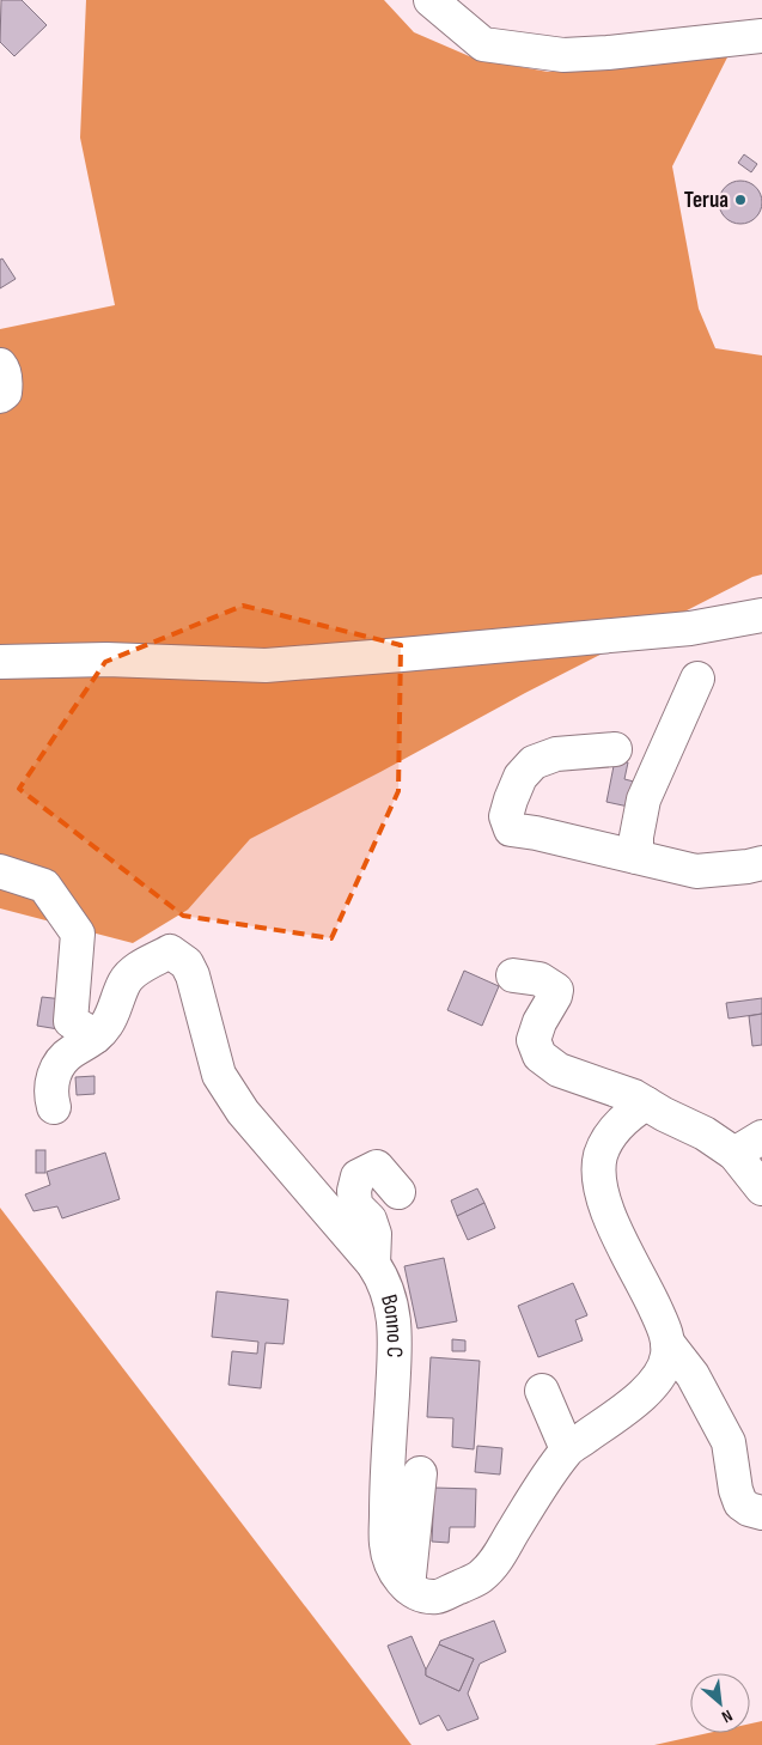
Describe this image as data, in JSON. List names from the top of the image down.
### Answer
{
  "streets": {
    "street": ["Bonno C"]
  },
  "places": ["Terua"],
  "north": "bottom right"
}
